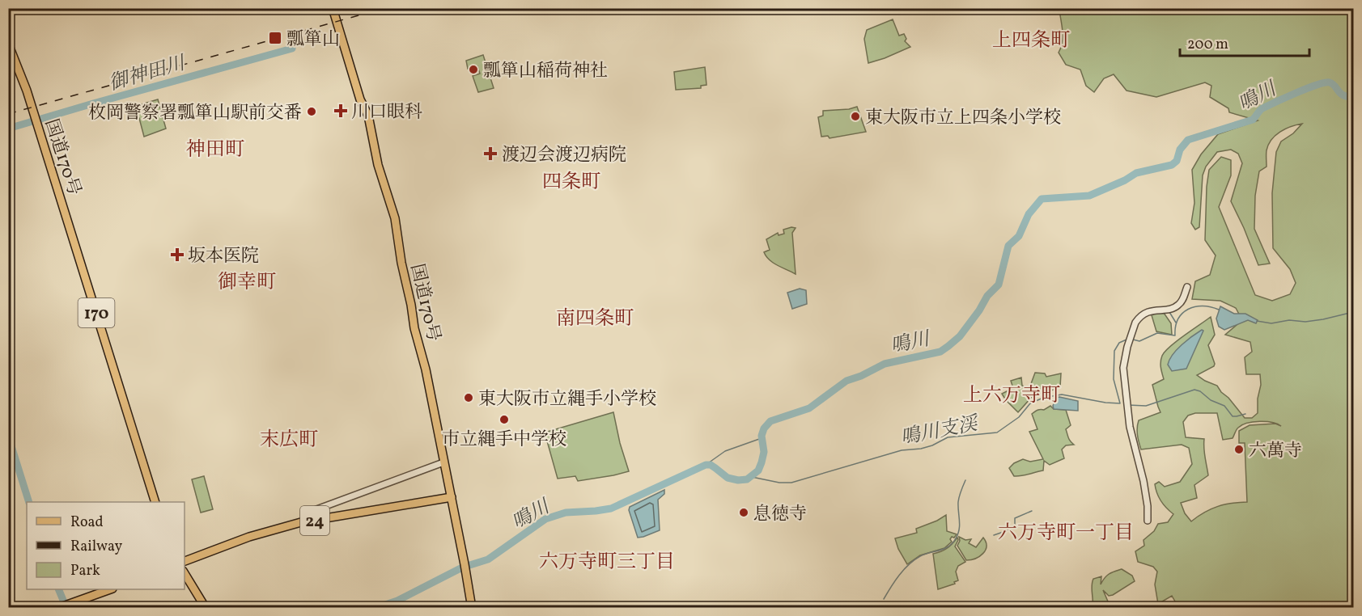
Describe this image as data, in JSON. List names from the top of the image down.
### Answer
{
  "streets": {
    "main road": ["国道170号", "170", "24"]
  },
  "crossings": [
    ["国道170号", "24"]
  ],
  "districts": [
    "上四条町",
    "神田町",
    "四条町",
    "御幸町",
    "南四条町",
    "上六万寺町",
    "末広町",
    "六万寺町一丁目",
    "六万寺町三丁目"
  ],
  "water": ["御神田川", "鳴川", "鳴川支渓"],
  "places": {
    "transit": ["瓢箪山"],
    "other": [
      "瓢箪山稲荷神社",
      "枚岡警察署瓢箪山駅前交番",
      "東大阪市立上四条小学校",
      "東大阪市立縄手小学校",
      "市立縄手中学校",
      "六萬寺",
      "息徳寺"
    ],
    "health": ["川口眼科", "渡辺会渡辺病院", "坂本医院"]
  },
  "legend": ["Road", "Railway", "Park"],
  "scale_bar": "200 m"
}
